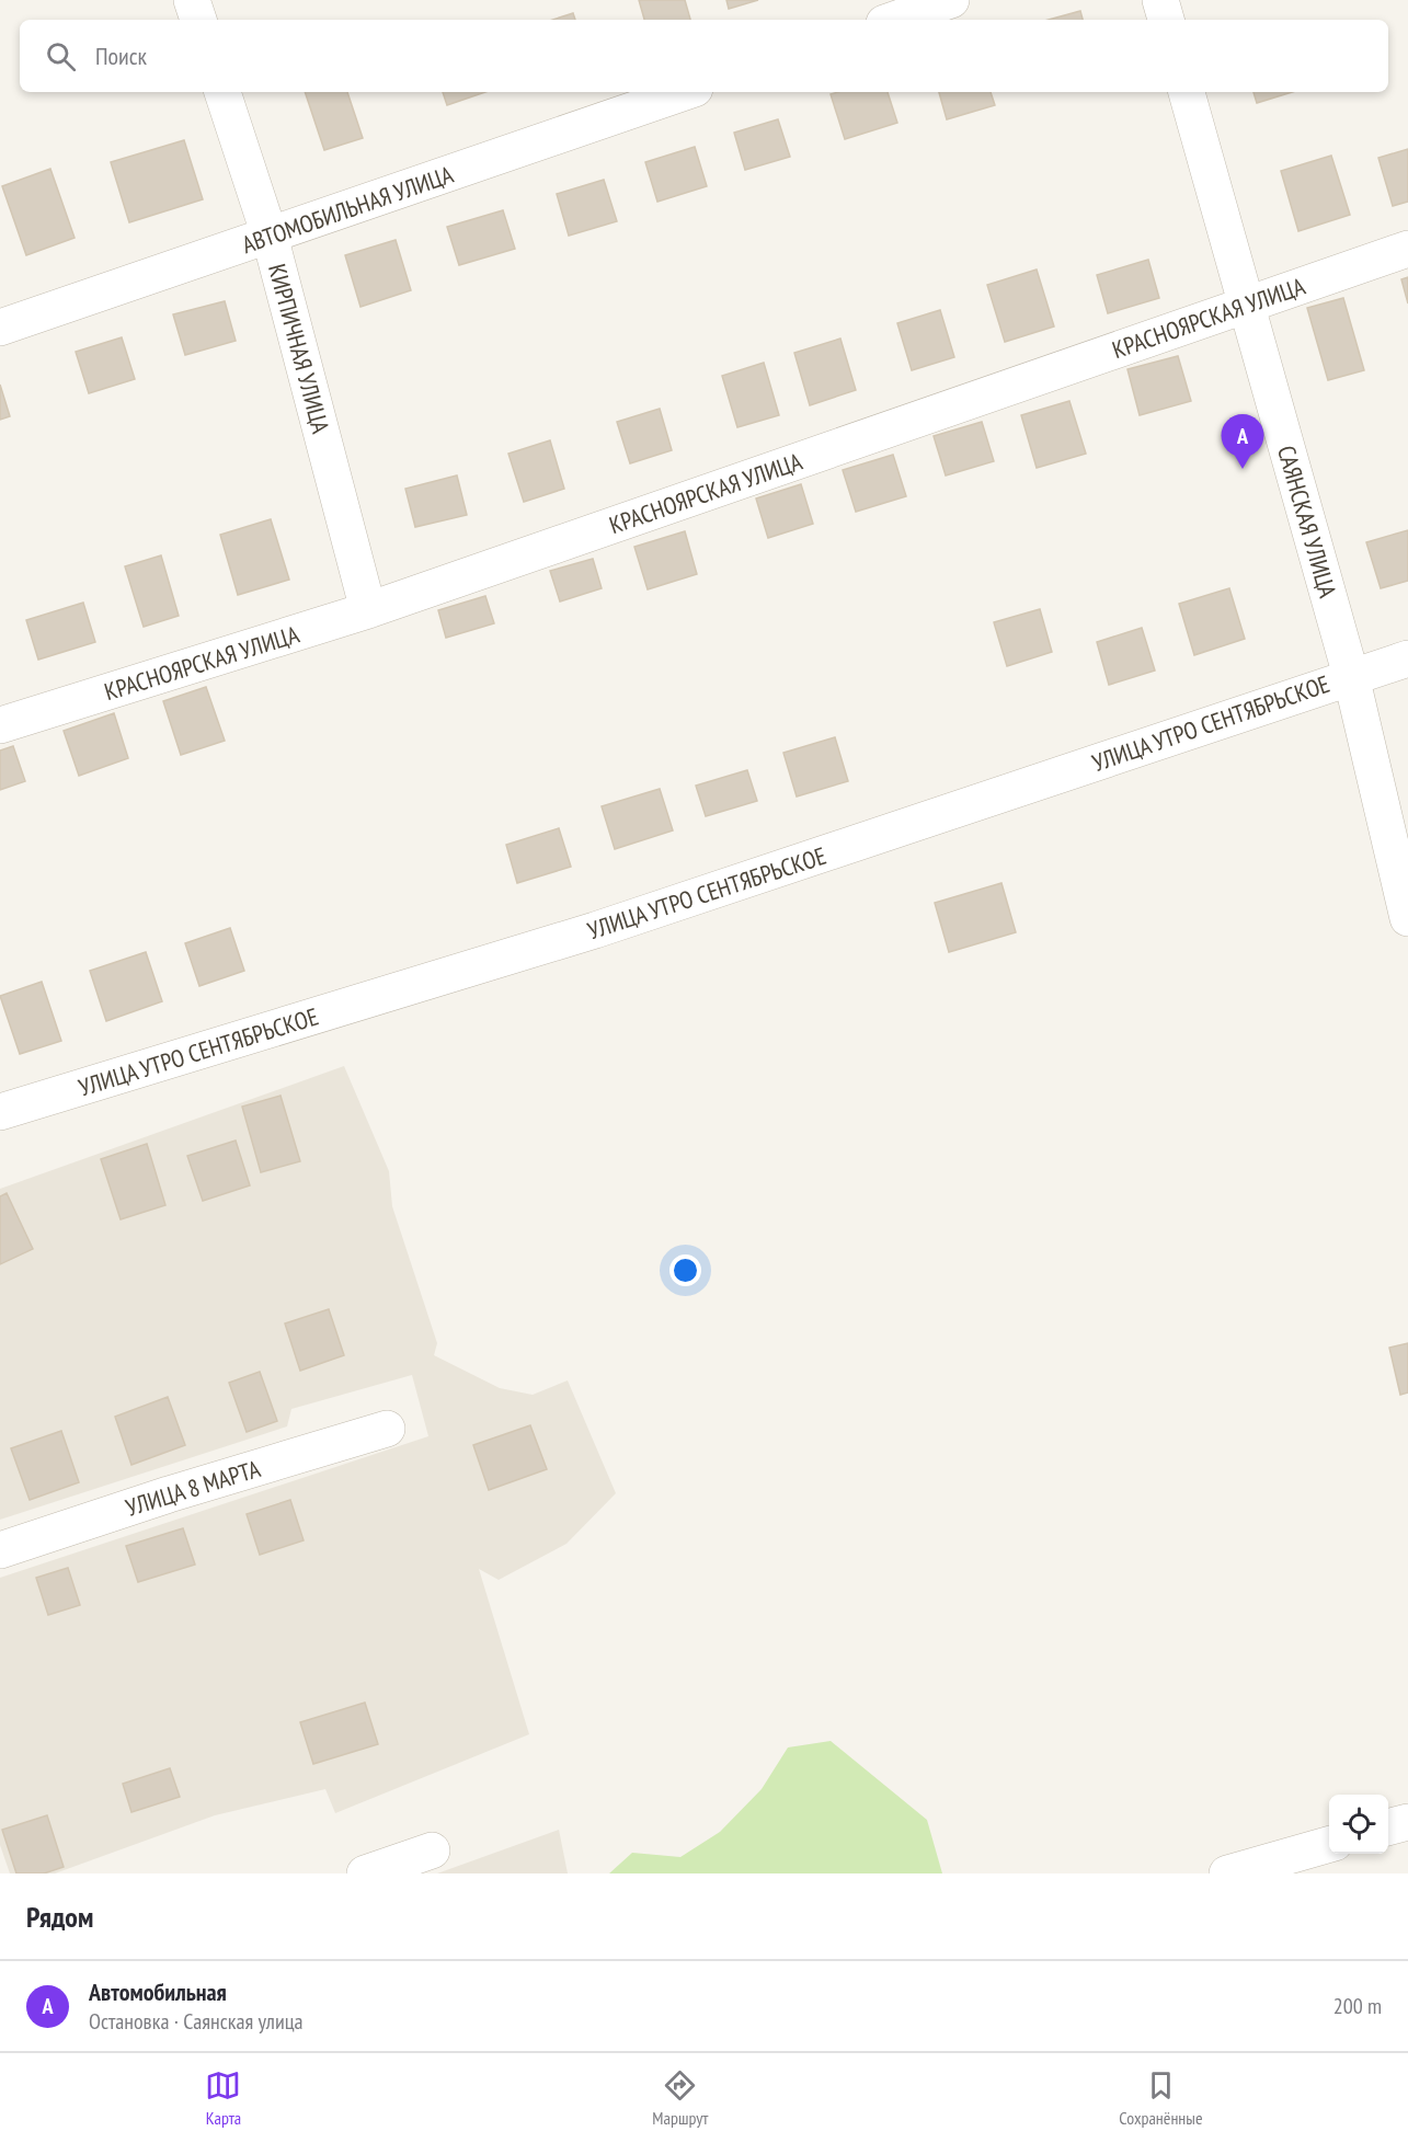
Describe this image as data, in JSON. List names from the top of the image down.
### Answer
{
  "streets": {
    "street": [
      "АВТОМОБИЛЬНАЯ УЛИЦА",
      "КРАСНОЯРСКАЯ УЛИЦА",
      "КИРПИЧНАЯ УЛИЦА",
      "САЯНСКАЯ УЛИЦА",
      "УЛИЦА УТРО СЕНТЯБРЬСКОЕ",
      "УЛИЦА 8 МАРТА"
    ]
  },
  "crossings": [
    ["АВТОМОБИЛЬНАЯ УЛИЦА", "КИРПИЧНАЯ УЛИЦА"],
    ["КРАСНОЯРСКАЯ УЛИЦА", "КИРПИЧНАЯ УЛИЦА"],
    ["КРАСНОЯРСКАЯ УЛИЦА", "САЯНСКАЯ УЛИЦА"],
    ["САЯНСКАЯ УЛИЦА", "УЛИЦА УТРО СЕНТЯБРЬСКОЕ"]
  ],
  "page": {
    "search": "Поиск",
    "pins": "A",
    "heading": "Рядом",
    "list": [
      {
        "mark": "A",
        "name": "Автомобильная",
        "note": "Остановка · Саянская улица",
        "value": "200 m"
      }
    ],
    "nav": ["Карта", "Маршрут", "Сохранённые"]
  }
}
